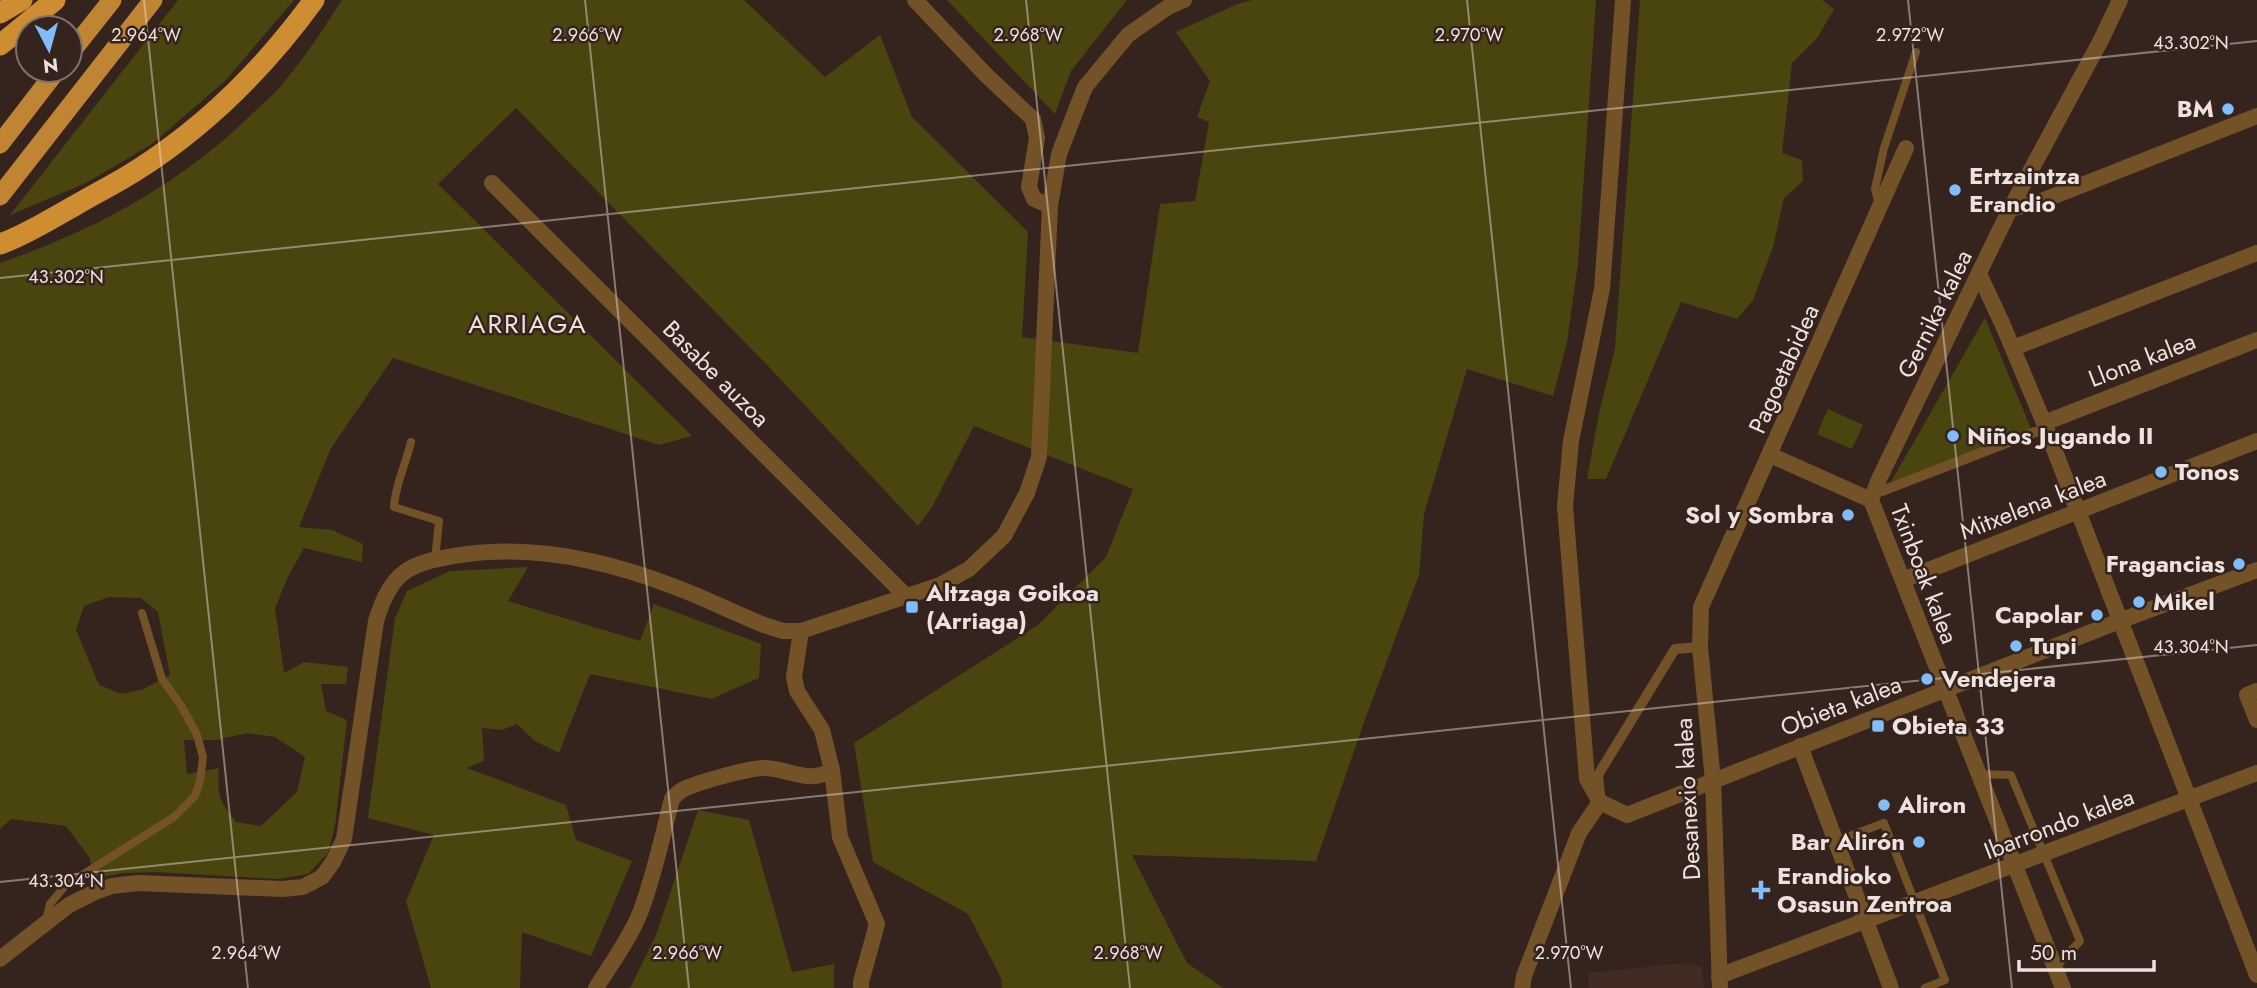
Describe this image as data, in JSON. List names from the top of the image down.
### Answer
{
  "streets": {
    "street": [
      "Gernika kalea",
      "Llona kalea",
      "Pagoetabidea",
      "Basabe auzoa",
      "Mitxelena kalea",
      "Txinboak kalea",
      "Obieta kalea",
      "Desanexio kalea",
      "Ibarrondo kalea"
    ]
  },
  "crossings": [
    ["Gernika kalea", "Txinboak kalea"],
    ["Pagoetabidea", "Txinboak kalea"],
    ["Pagoetabidea", "Desanexio kalea"],
    ["Mitxelena kalea", "Txinboak kalea"],
    ["Txinboak kalea", "Obieta kalea"],
    ["Txinboak kalea", "Ibarrondo kalea"],
    ["Obieta kalea", "Desanexio kalea"],
    ["Desanexio kalea", "Ibarrondo kalea"]
  ],
  "districts": ["ARRIAGA"],
  "places": {
    "other": [
      "BM",
      "Ertzaintza Erandio",
      "Niños Jugando II",
      "Tonos",
      "Sol y Sombra",
      "Fragancias",
      "Mikel",
      "Capolar",
      "Tupi",
      "Vendejera",
      "Aliron",
      "Bar Alirón"
    ],
    "transit": ["Altzaga Goikoa (Arriaga)", "Obieta 33"],
    "health": ["Erandioko Osasun Zentroa"]
  },
  "scale_bar": "50 m",
  "north": "bottom",
  "coordinates": [
    "2.964°W",
    "2.966°W",
    "2.968°W",
    "2.970°W",
    "2.972°W",
    "43.302°N",
    "43.304°N"
  ]
}
